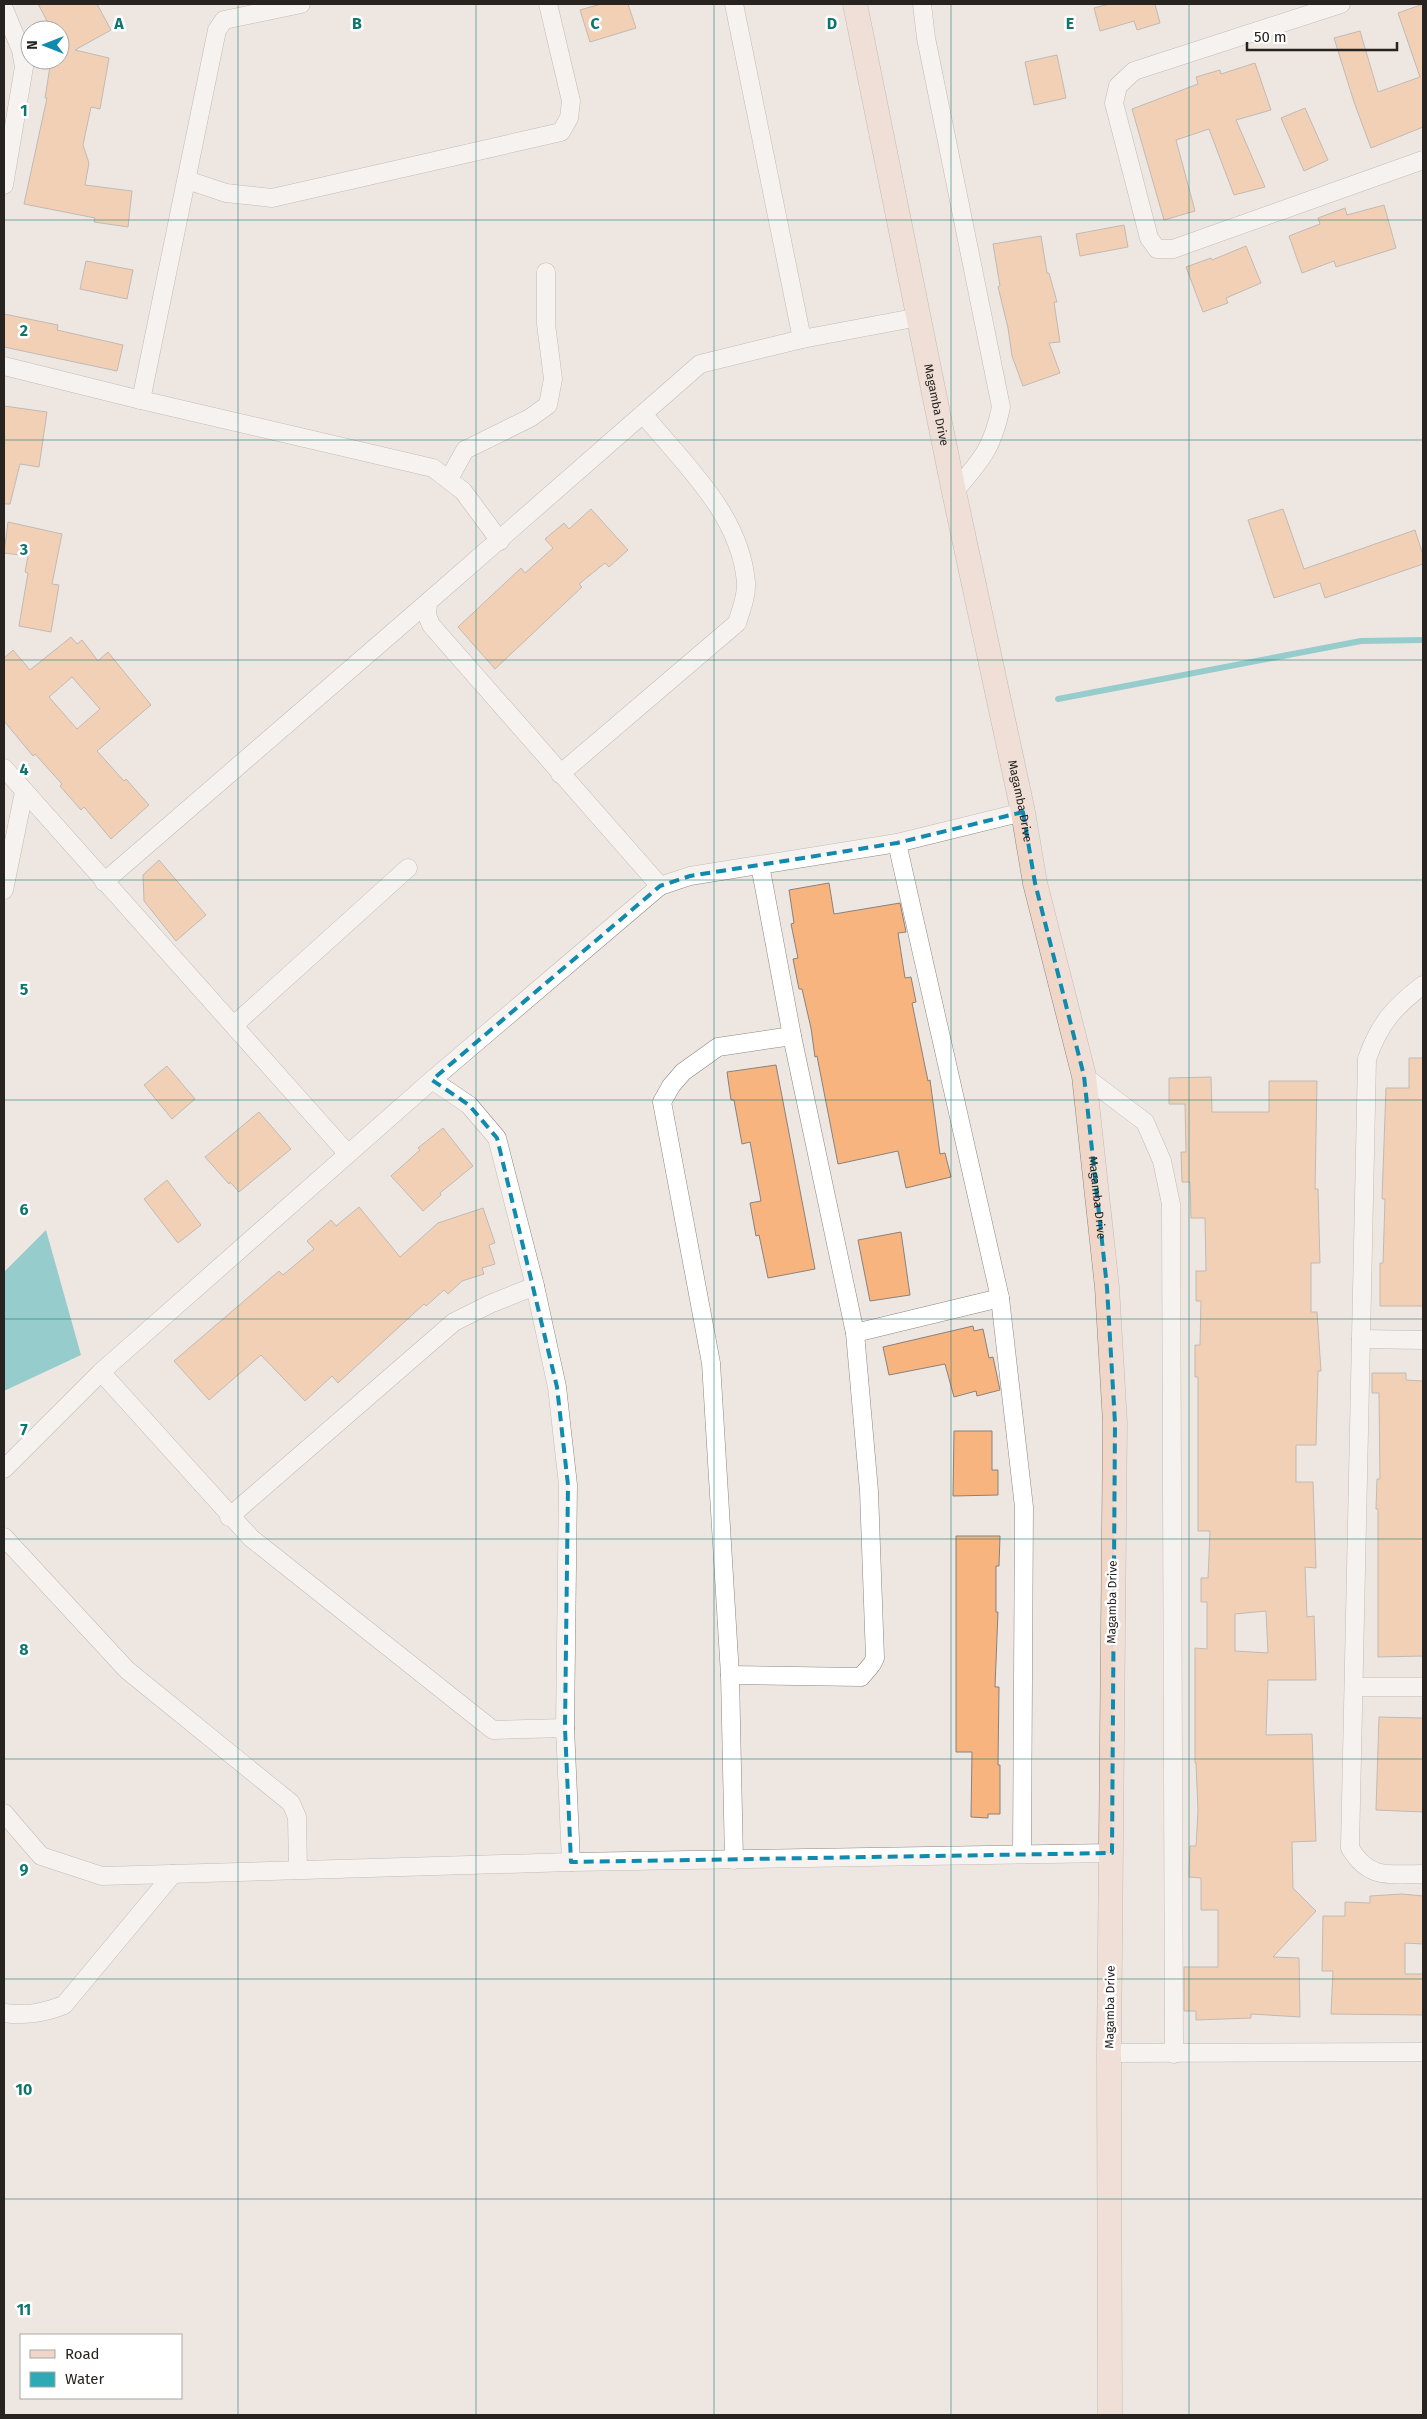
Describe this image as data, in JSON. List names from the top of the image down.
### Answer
{
  "streets": {
    "street": ["Magamba Drive"]
  },
  "legend": ["Road", "Water"],
  "scale_bar": "50 m",
  "north": "left",
  "grid": {
    "columns": [
      "A",
      "B",
      "C",
      "D",
      "E"
    ],
    "rows": [
      "1",
      "2",
      "3",
      "4",
      "5",
      "6",
      "7",
      "8",
      "9",
      "10",
      "11"
    ]
  }
}
